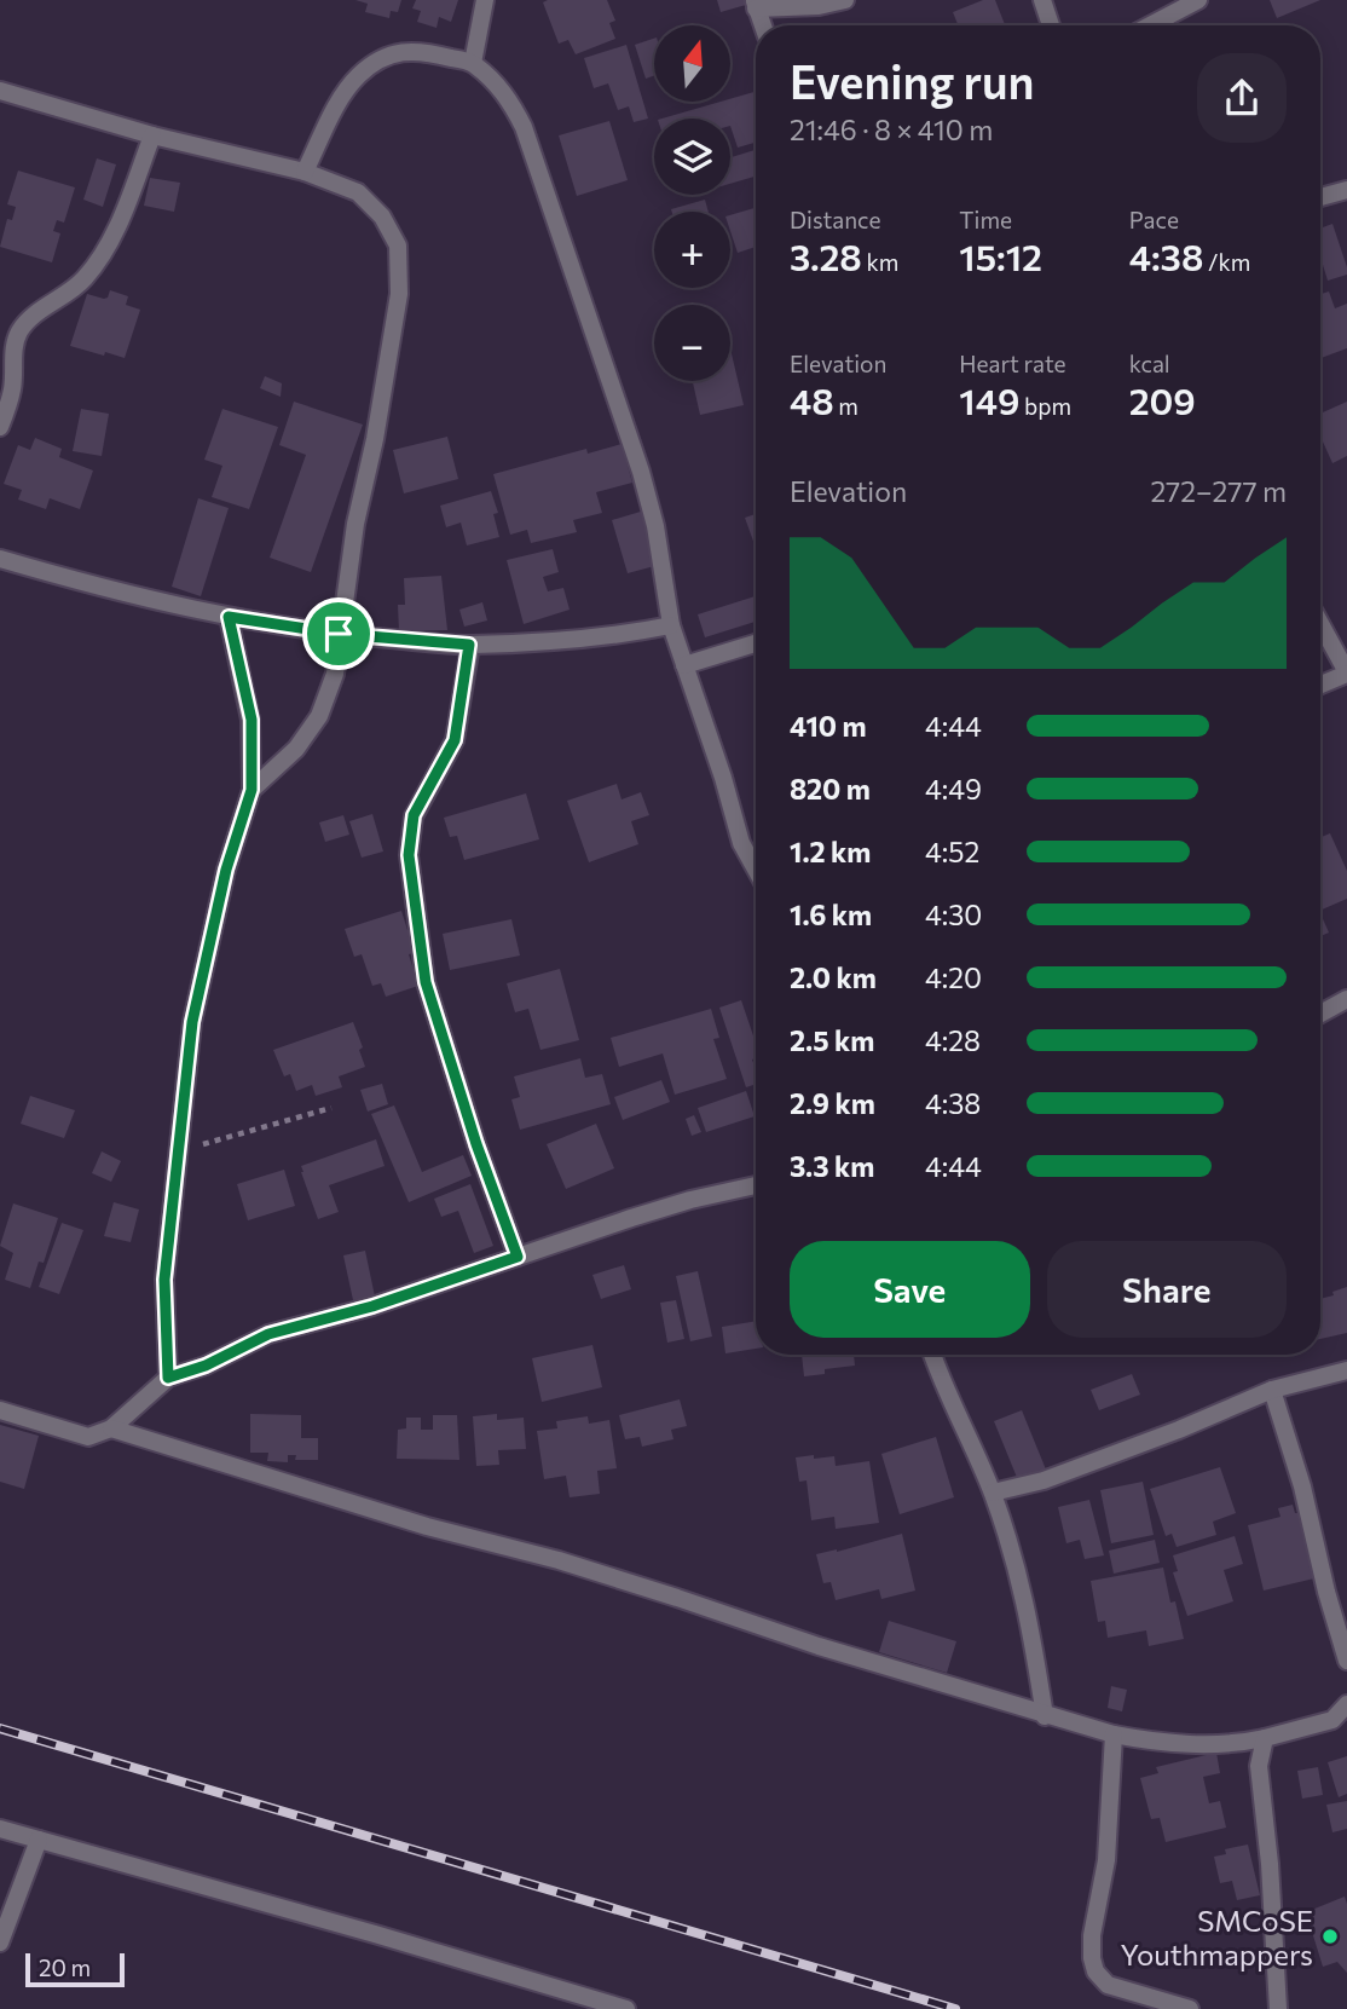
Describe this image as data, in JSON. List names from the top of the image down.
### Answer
{
  "places": ["SMCoSE Youthmappers"],
  "scale_bar": "20 m",
  "north": "top",
  "page": {
    "map_buttons": ["+", "−"],
    "heading": ["Evening run", "21:46 · 8 × 410 m"],
    "stats": [
      ["Distance", "3.28 km"],
      ["Time", "15:12"],
      ["Pace", "4:38 /km"],
      ["Elevation", "48 m"],
      ["Heart rate", "149 bpm"],
      ["kcal", "209"]
    ],
    "chart": ["Elevation", "272–277 m"],
    "list": [
      {
        "name": "410 m",
        "note": "4:44"
      },
      {
        "name": "820 m",
        "note": "4:49"
      },
      {
        "name": "1.2 km",
        "note": "4:52"
      },
      {
        "name": "1.6 km",
        "note": "4:30"
      },
      {
        "name": "2.0 km",
        "note": "4:20"
      },
      {
        "name": "2.5 km",
        "note": "4:28"
      },
      {
        "name": "2.9 km",
        "note": "4:38"
      },
      {
        "name": "3.3 km",
        "note": "4:44"
      }
    ],
    "buttons": ["Save", "Share"],
    "scale": "20 m"
  }
}
